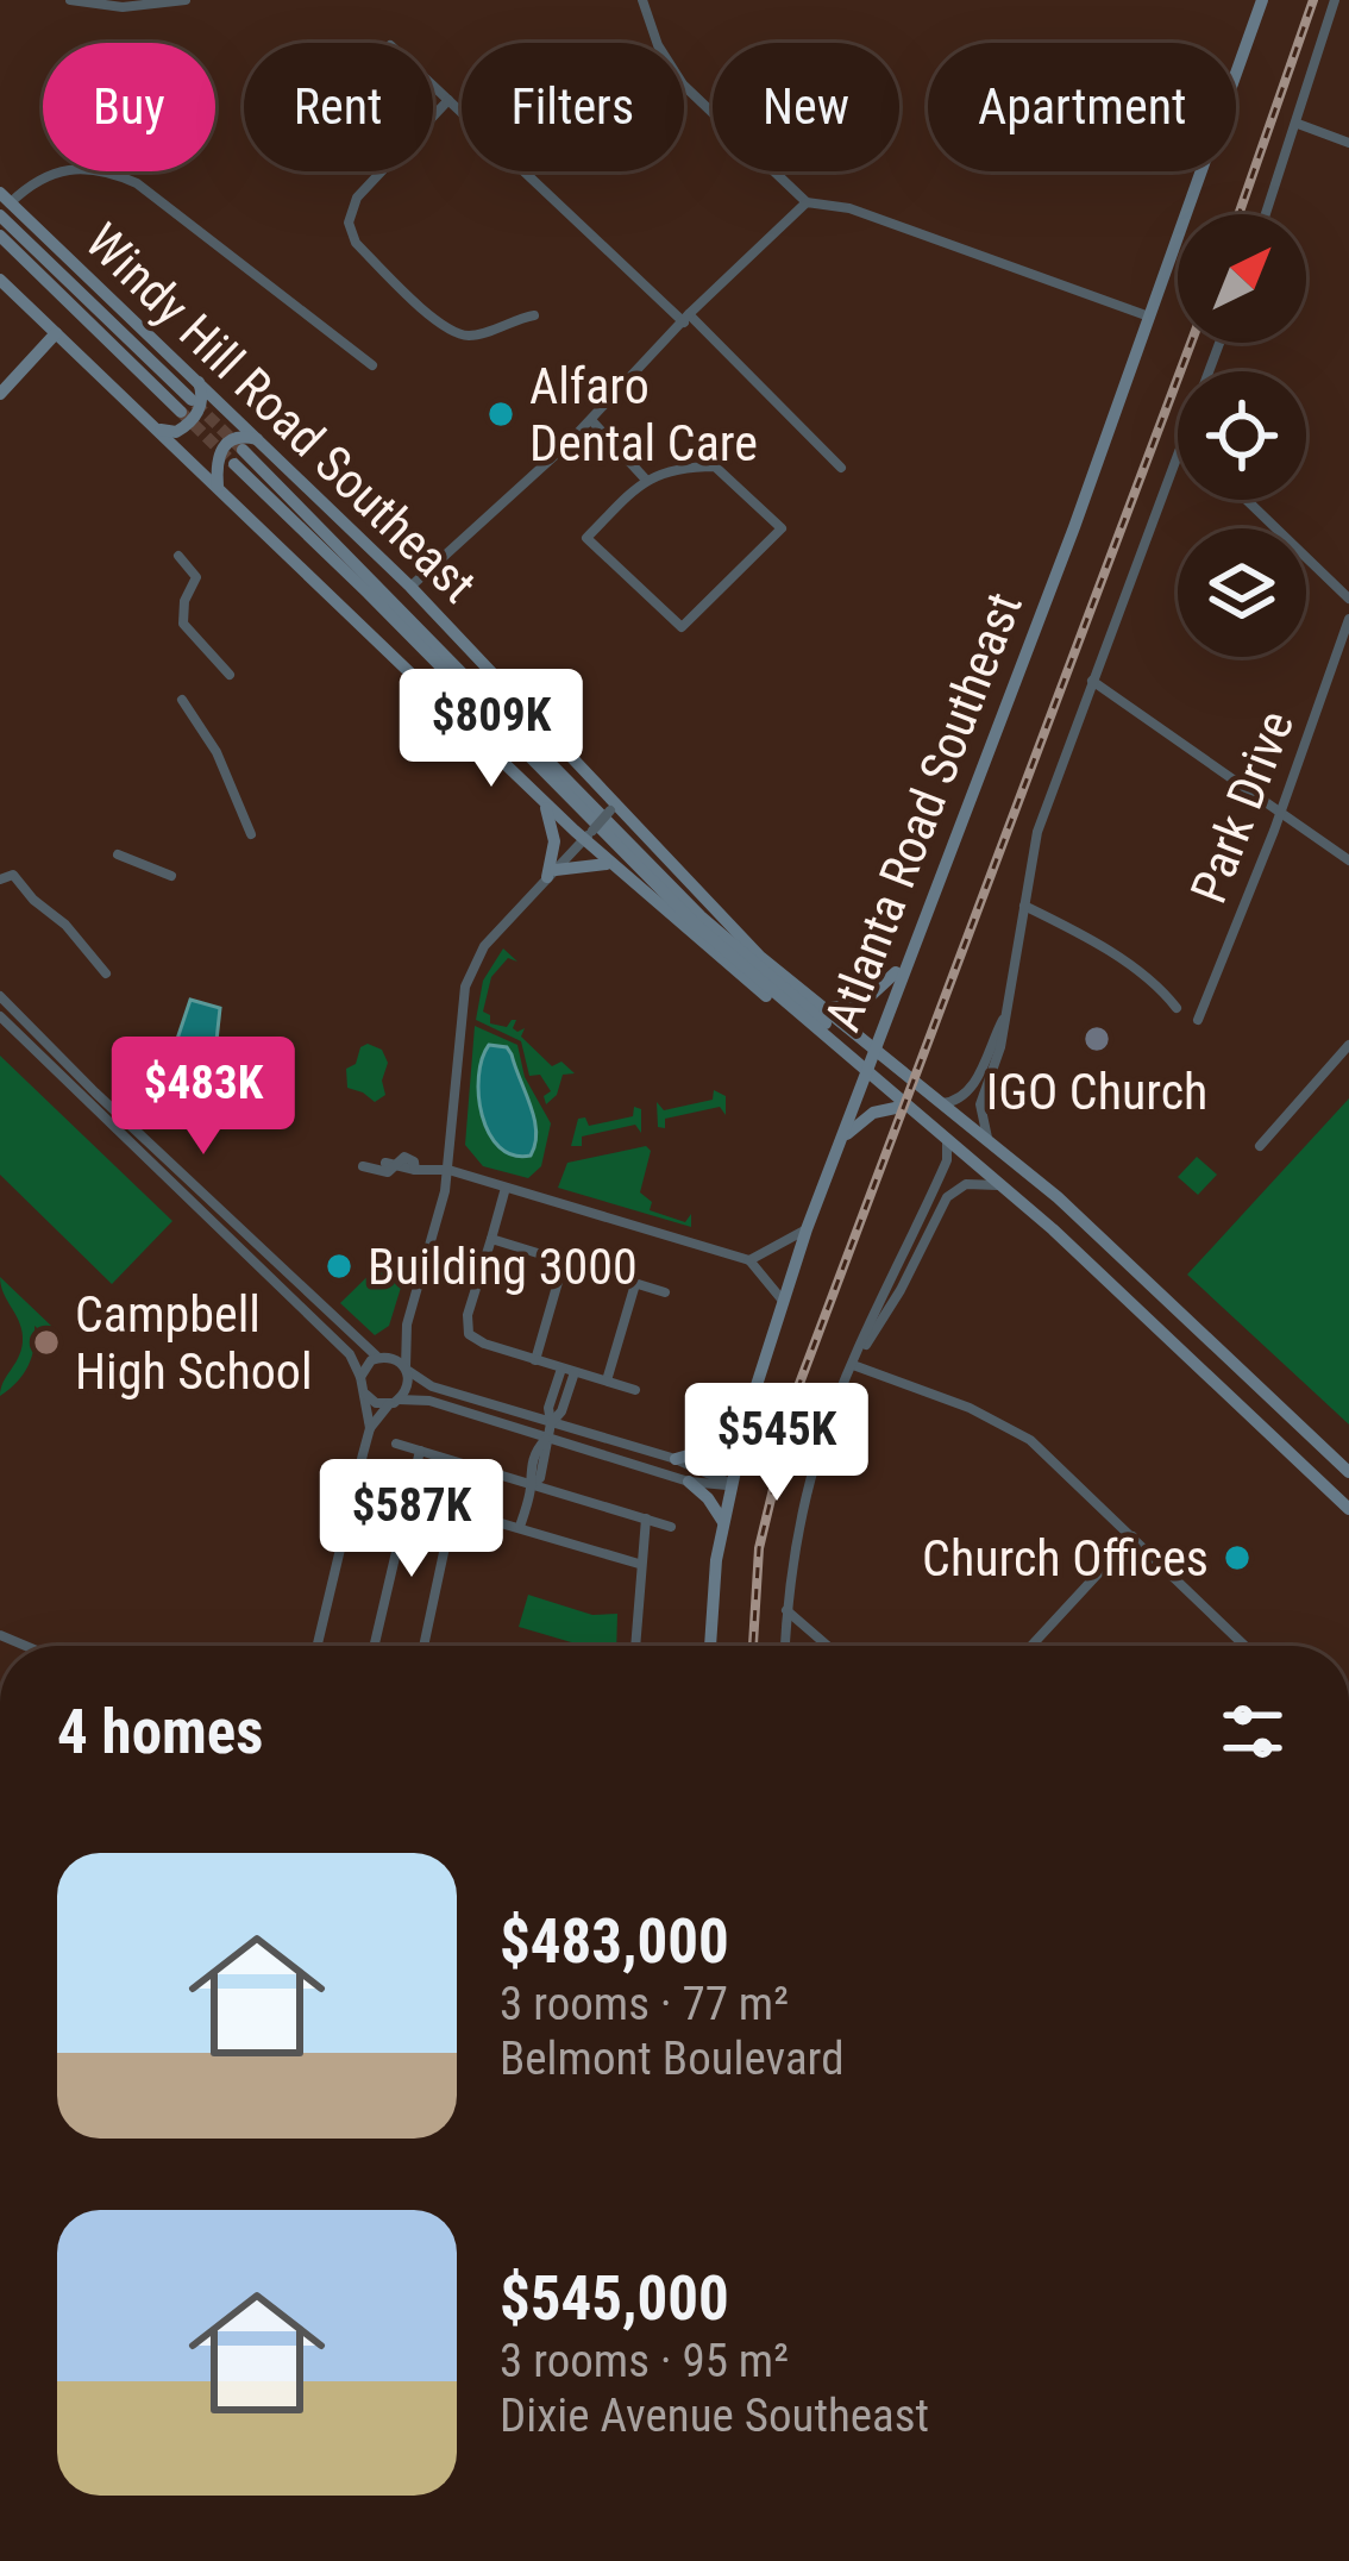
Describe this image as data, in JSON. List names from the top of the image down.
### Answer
{
  "streets": {
    "main road": ["Windy Hill Road Southeast", "Atlanta Road Southeast"],
    "street": ["Park Drive"]
  },
  "crossings": [
    ["Windy Hill Road Southeast", "Atlanta Road Southeast"]
  ],
  "places": [
    "Alfaro Dental Care",
    "IGO Church",
    "Building 3000",
    "Campbell High School",
    "Church Offices"
  ],
  "north": "top right",
  "page": {
    "chip": [
      "Buy",
      "Rent",
      "Filters",
      "New",
      "Apartment"
    ],
    "price": [
      "$809K",
      "$483K",
      "$545K",
      "$587K"
    ],
    "heading": "4 homes",
    "list": [
      {
        "name": "$483,000",
        "note": "3 rooms · 77 m² · Belmont Boulevard"
      },
      {
        "name": "$545,000",
        "note": "3 rooms · 95 m² · Dixie Avenue Southeast"
      }
    ]
  }
}
